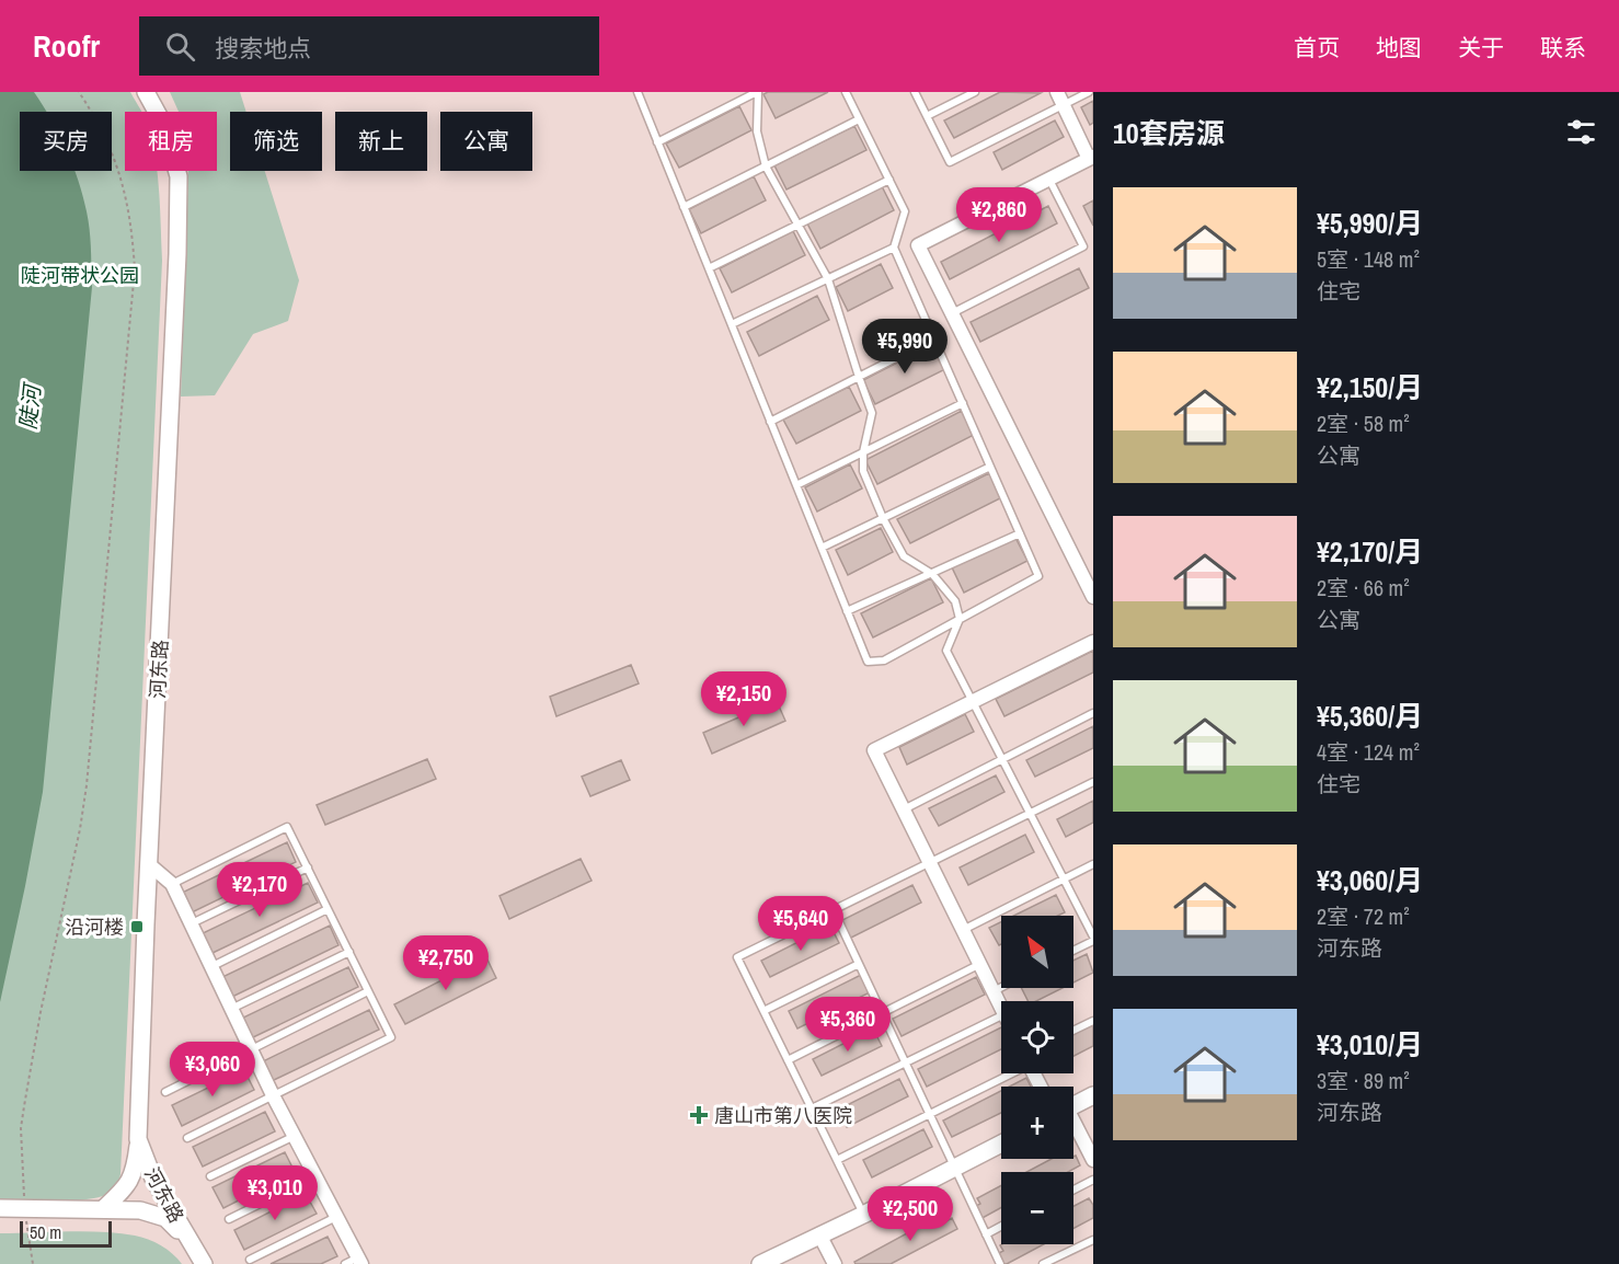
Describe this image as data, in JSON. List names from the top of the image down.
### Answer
{
  "streets": {
    "street": ["河东路"]
  },
  "water": ["陡河"],
  "parks": ["陡河带状公园"],
  "places": {
    "transit": ["沿河楼"],
    "health": ["唐山市第八医院"]
  },
  "scale_bar": "50 m",
  "north": "top left",
  "page": {
    "header": "Roofr",
    "search": "搜索地点",
    "nav": [
      "首页",
      "地图",
      "关于",
      "联系"
    ],
    "heading": "10套房源",
    "chip": [
      "买房",
      "租房",
      "筛选",
      "新上",
      "公寓"
    ],
    "list": [
      {
        "name": "¥5,990/月",
        "note": "5室 · 148 m² · 住宅"
      },
      {
        "name": "¥2,150/月",
        "note": "2室 · 58 m² · 公寓"
      },
      {
        "name": "¥2,170/月",
        "note": "2室 · 66 m² · 公寓"
      },
      {
        "name": "¥5,360/月",
        "note": "4室 · 124 m² · 住宅"
      },
      {
        "name": "¥3,060/月",
        "note": "2室 · 72 m² · 河东路"
      },
      {
        "name": "¥3,010/月",
        "note": "3室 · 89 m² · 河东路"
      }
    ],
    "price": [
      "¥2,860",
      "¥5,990",
      "¥2,150",
      "¥2,170",
      "¥5,640",
      "¥2,750",
      "¥5,360",
      "¥3,060",
      "¥3,010",
      "¥2,500"
    ],
    "map_buttons": ["+", "−"],
    "scale": "50 m"
  }
}
